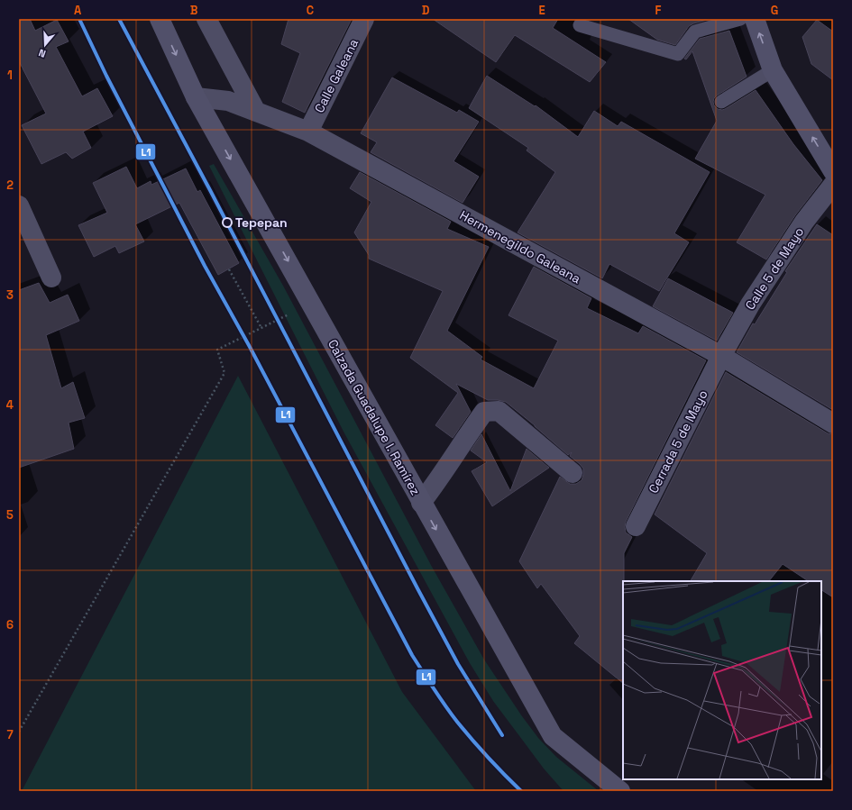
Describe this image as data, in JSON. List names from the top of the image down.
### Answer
{
  "streets": {
    "main road": ["Calzada Guadalupe I. Ramírez"],
    "street": [
      "Calle Galeana",
      "Hermenegildo Galeana",
      "Calle 5 de Mayo",
      "Cerrada 5 de Mayo"
    ]
  },
  "crossings": [
    ["Calle Galeana", "Hermenegildo Galeana"],
    ["Hermenegildo Galeana", "Calle 5 de Mayo"],
    ["Hermenegildo Galeana", "Calzada Guadalupe I. Ramírez"],
    ["Hermenegildo Galeana", "Cerrada 5 de Mayo"],
    ["Calle 5 de Mayo", "Cerrada 5 de Mayo"]
  ],
  "one_way": ["Calzada Guadalupe I. Ramírez"],
  "places": ["Tepepan"],
  "lines": ["transit line L1"],
  "north": "bottom",
  "grid": {
    "columns": [
      "A",
      "B",
      "C",
      "D",
      "E",
      "F",
      "G"
    ],
    "rows": [
      "1",
      "2",
      "3",
      "4",
      "5",
      "6",
      "7"
    ]
  }
}
